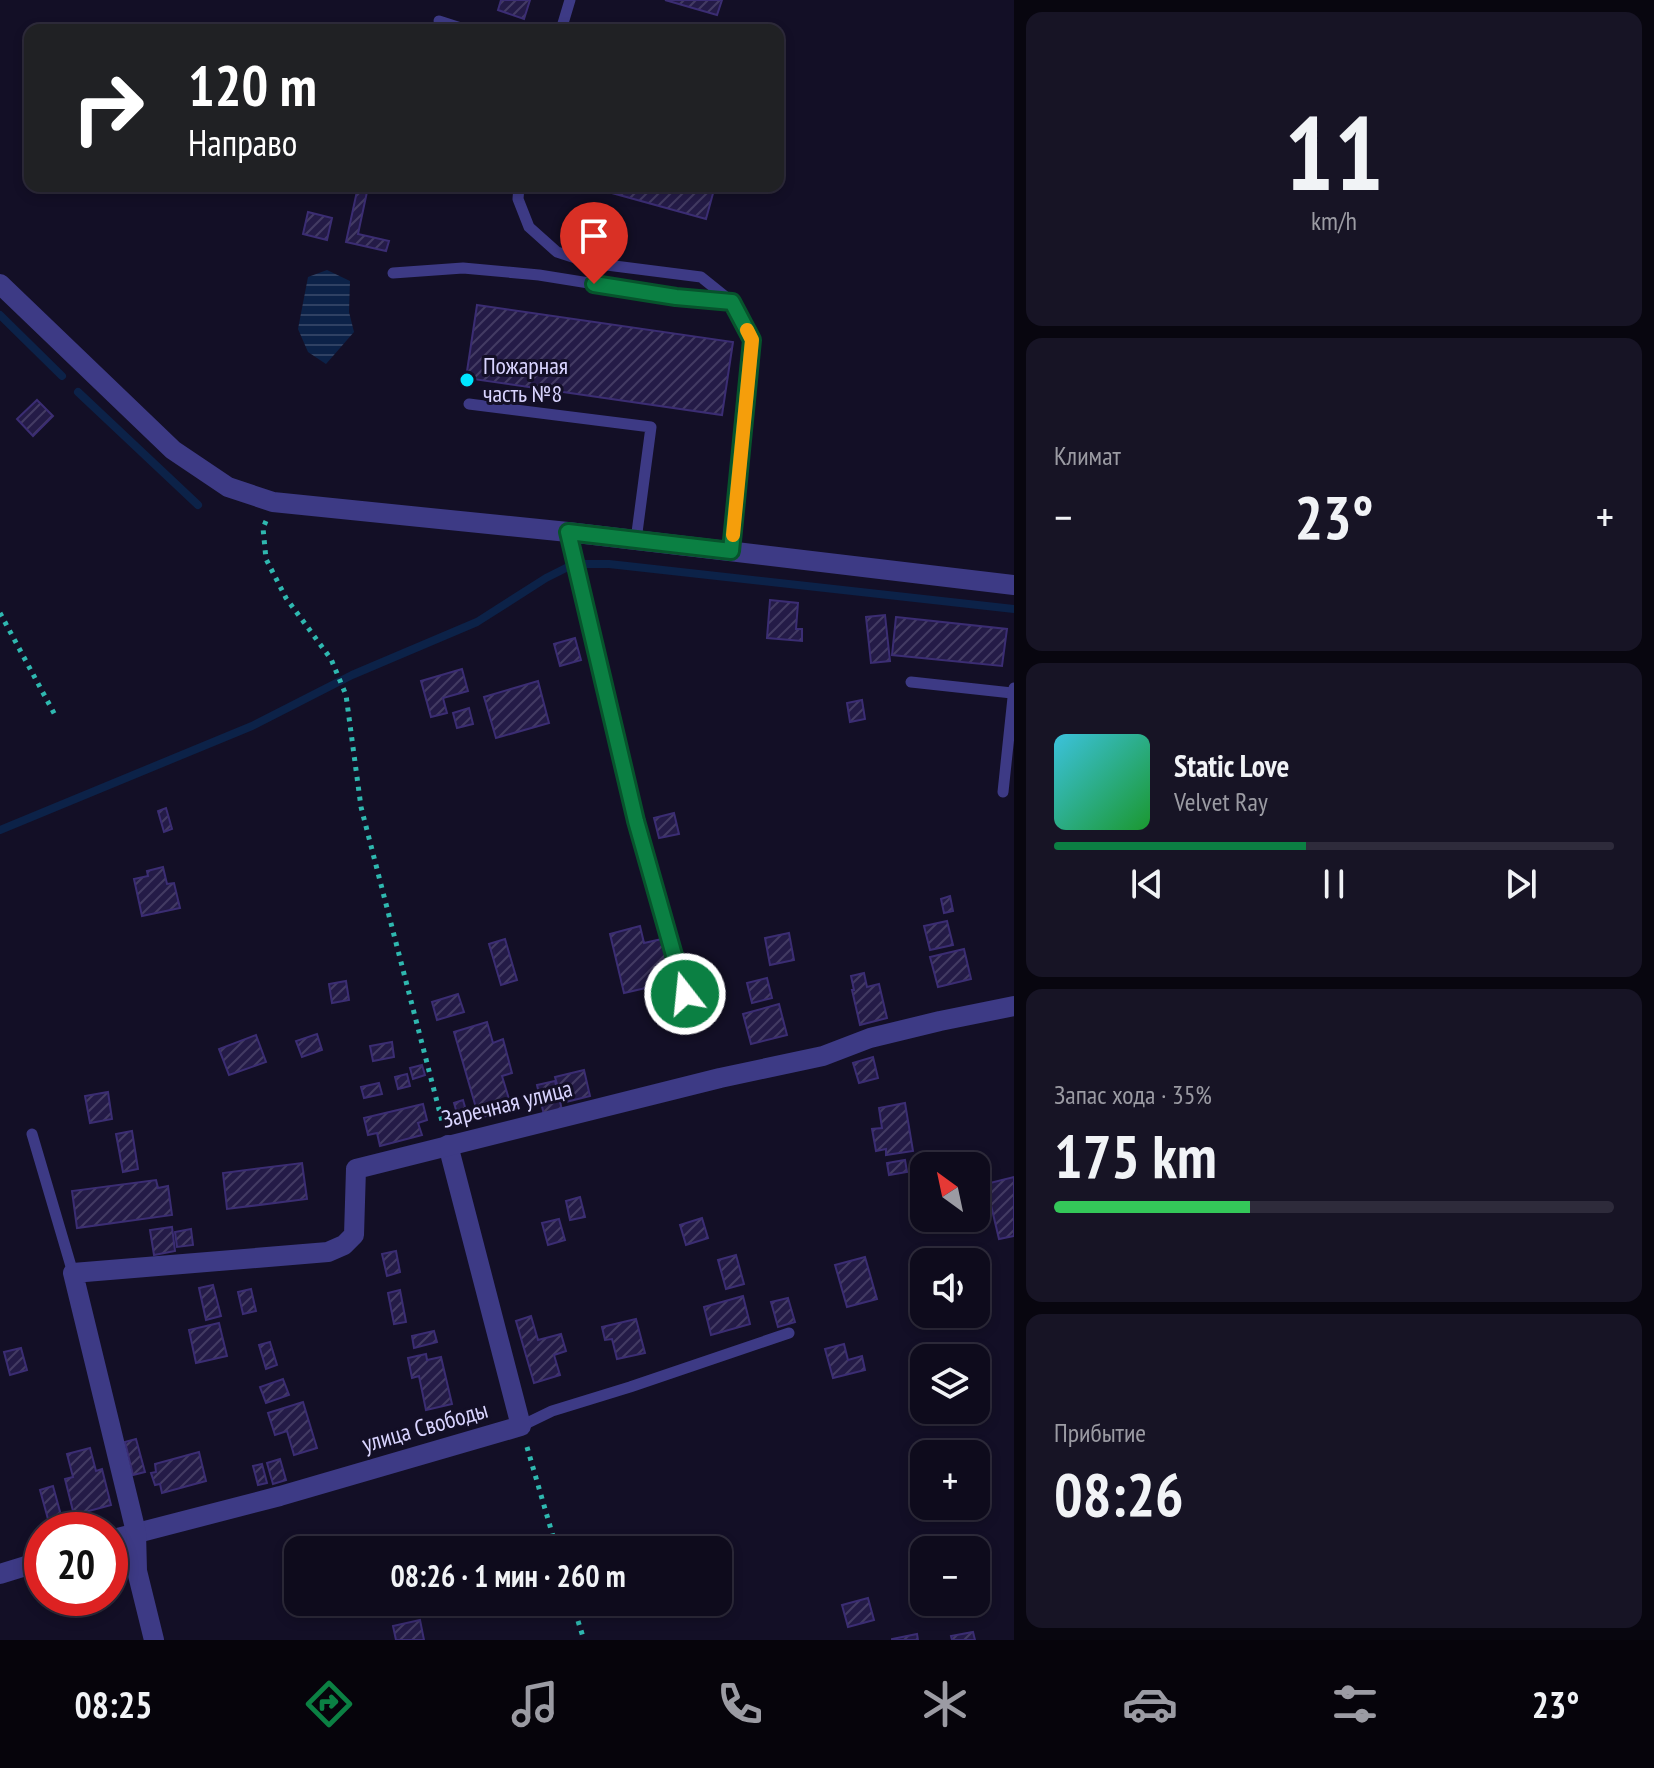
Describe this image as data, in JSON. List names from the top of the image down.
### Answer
{
  "streets": {
    "street": ["Заречная улица", "улица Свободы"]
  },
  "crossings": [
    ["Заречная улица", "улица Свободы"]
  ],
  "places": ["Пожарная часть №8"],
  "north": "top left",
  "page": {
    "tile": [
      ["11", "km/h"],
      "Климат",
      ["Запас хода · 35%", "175 km"],
      ["Прибытие", "08:26"]
    ],
    "turn": ["120 m", "Направо"],
    "heat": ["−", "23°", "+"],
    "song": ["Static Love", "Velvet Ray"],
    "map_buttons": ["+", "−"],
    "limit": "20",
    "trip": "08:26 · 1 мин · 260 m",
    "tabs": ["08:25", "23°"]
  }
}
